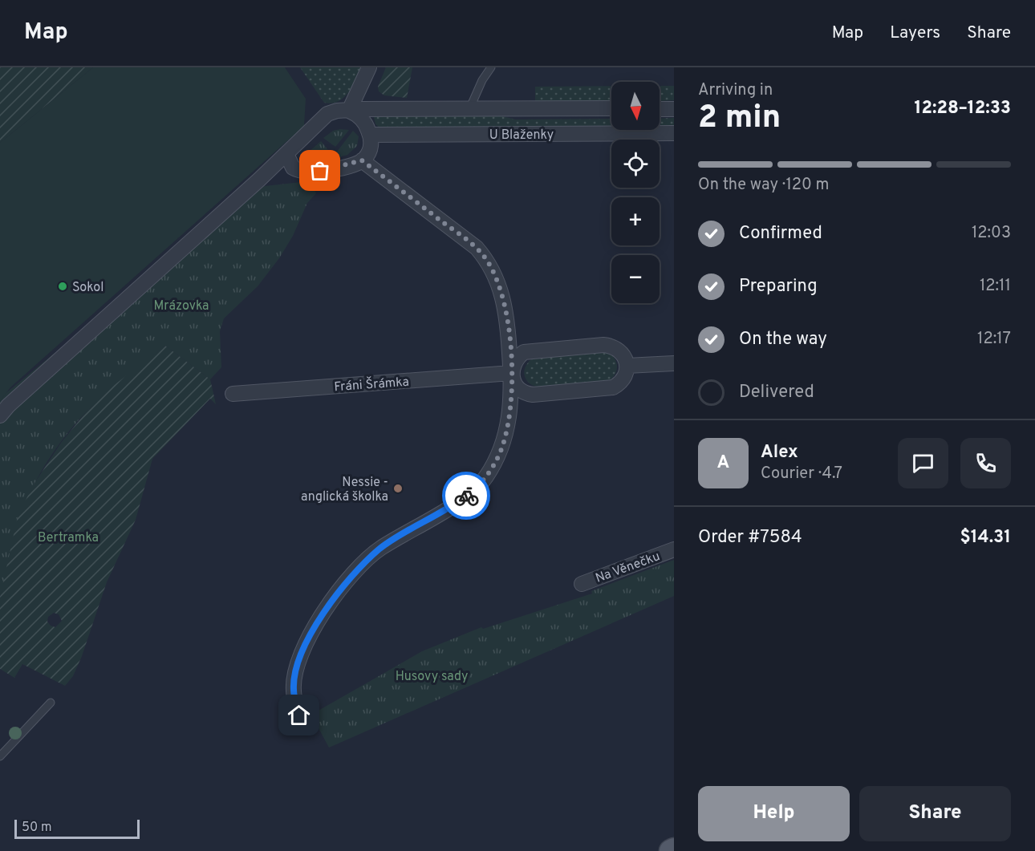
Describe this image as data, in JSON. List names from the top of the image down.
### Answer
{
  "streets": {
    "street": ["U Blaženky", "Fráni Šrámka", "Na Věnečku"]
  },
  "parks": ["Mrázovka", "Bertramka", "Husovy sady"],
  "places": ["Sokol", "Nessie - anglická školka"],
  "scale_bar": "50 m",
  "north": "bottom",
  "page": {
    "header": "Map",
    "nav": ["Map", "Layers", "Share"],
    "heading": ["2 min", "Arriving in", "12:28–12:33"],
    "panel": [
      "Alex",
      "Courier · 4.7",
      "Order #7584",
      "$14.31"
    ],
    "map_buttons": ["+", "−"],
    "bar": "On the way · 120 m",
    "list": [
      ["Confirmed", "12:03"],
      ["Preparing", "12:11"],
      ["On the way", "12:17"],
      "Delivered"
    ],
    "round": "A",
    "buttons": ["Help", "Share"],
    "scale": "50 m"
  }
}
